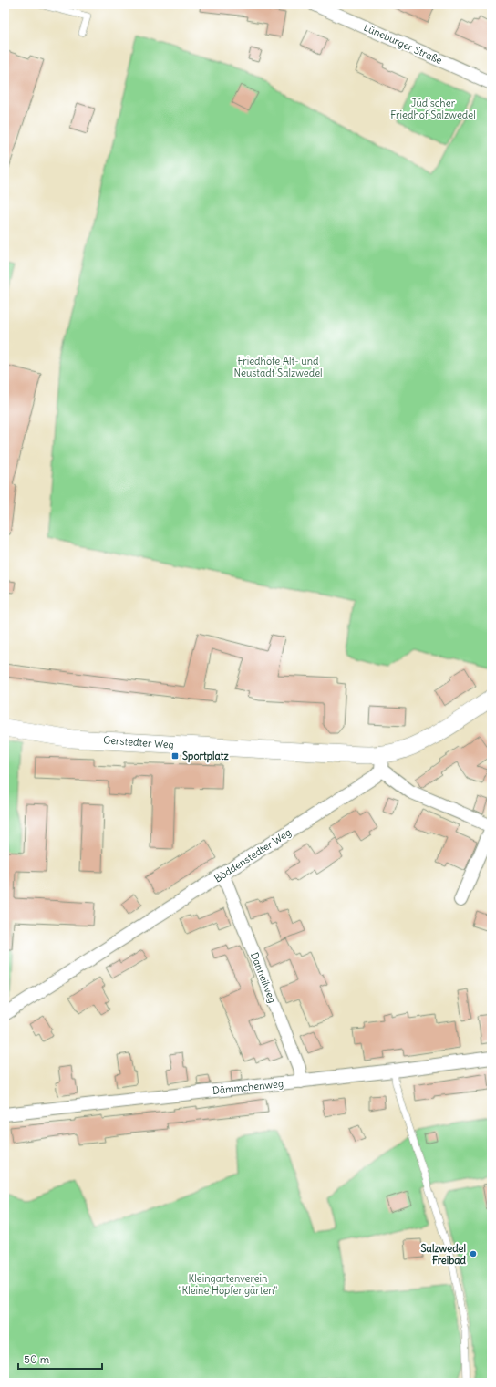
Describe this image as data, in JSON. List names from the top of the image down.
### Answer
{
  "streets": {
    "street": [
      "Lüneburger Straße",
      "Gerstedter Weg",
      "Böddenstedter Weg",
      "Danneilweg",
      "Dämmchenweg"
    ]
  },
  "crossings": [
    ["Gerstedter Weg", "Böddenstedter Weg"],
    ["Böddenstedter Weg", "Danneilweg"],
    ["Danneilweg", "Dämmchenweg"]
  ],
  "parks": ["Jüdischer Friedhof Salzwedel", "Friedhöfe Alt- und Neustadt Salzwedel", "Kleingartenverein \"Kleine Hopfengärten\""],
  "places": {
    "transit": ["Sportplatz"],
    "other": ["Salzwedel Freibad"]
  },
  "scale_bar": "50 m"
}
